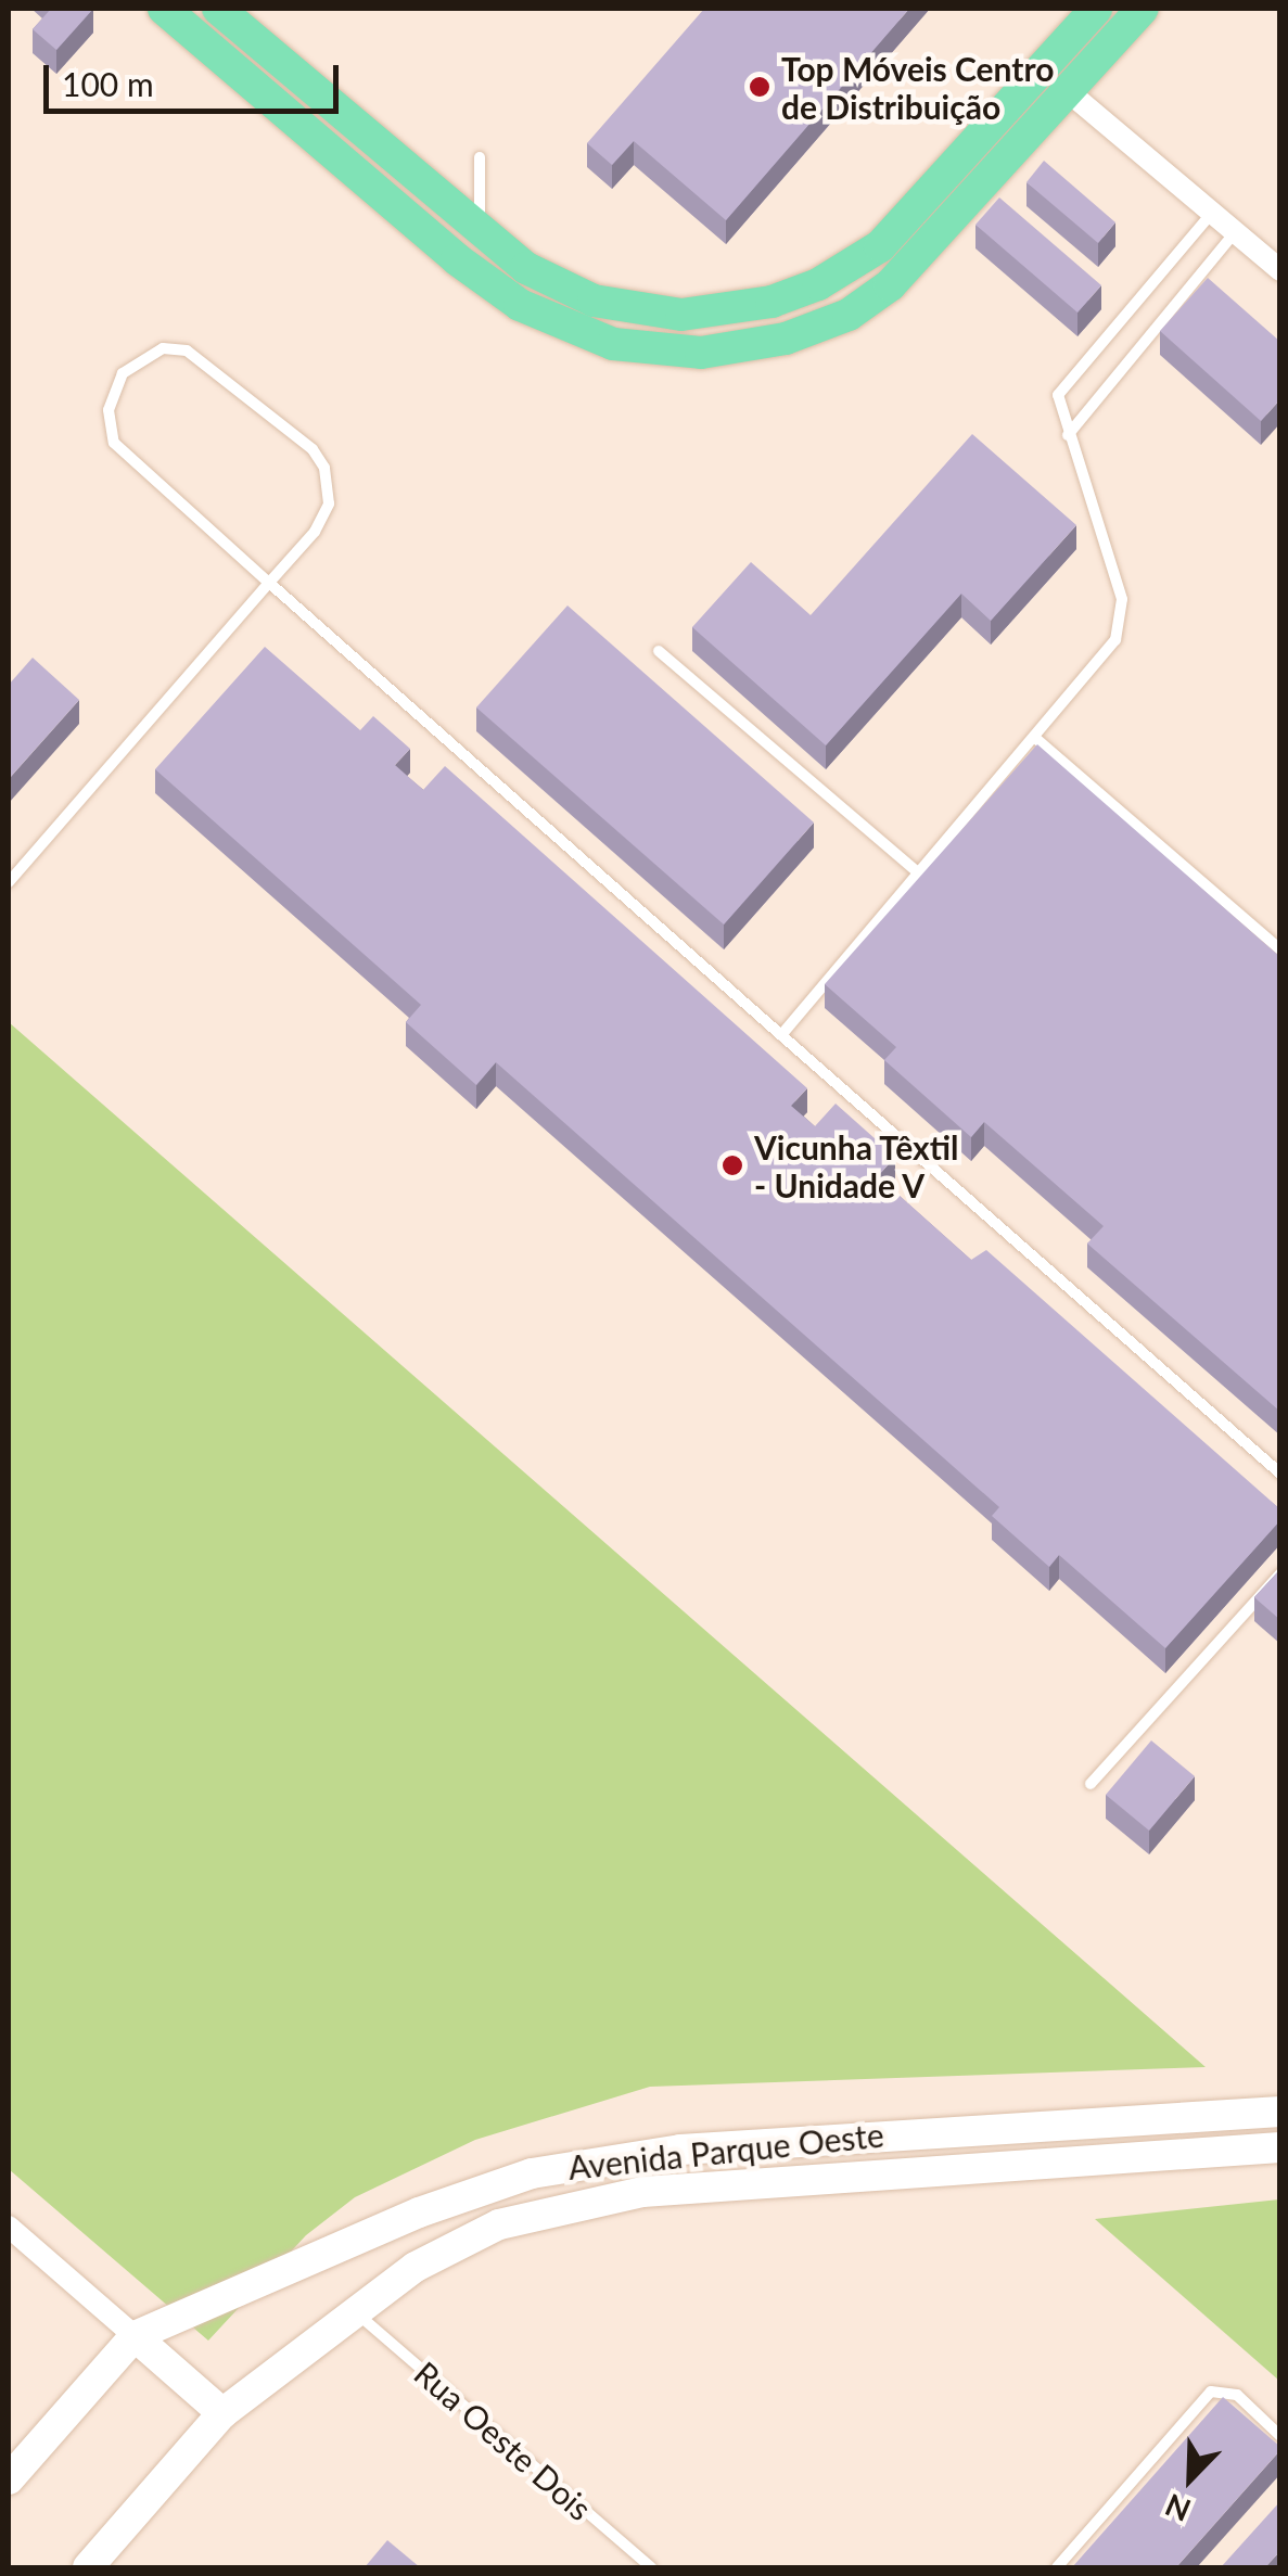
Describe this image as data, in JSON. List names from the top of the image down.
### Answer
{
  "streets": {
    "street": ["Avenida Parque Oeste"],
    "lane": ["Rua Oeste Dois"]
  },
  "crossings": [
    ["Avenida Parque Oeste", "Rua Oeste Dois"]
  ],
  "places": ["Top Móveis Centro de Distribuição", "Vicunha Têxtil - Unidade V"],
  "scale_bar": "100 m",
  "north": "bottom left"
}
